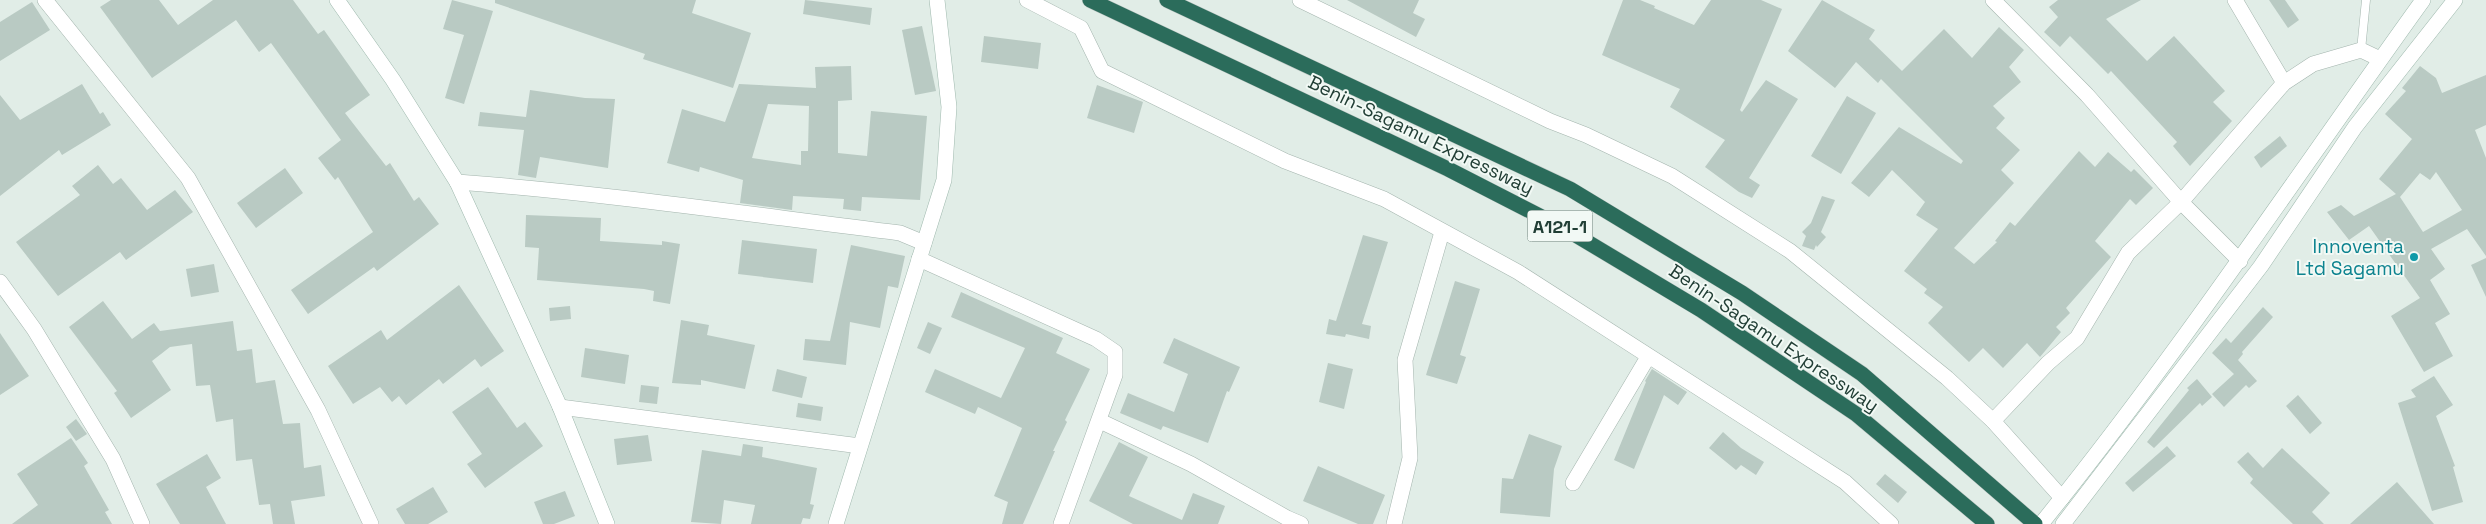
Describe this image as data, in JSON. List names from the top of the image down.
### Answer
{
  "streets": {
    "highway": ["Benin-Sagamu Expressway", "A121-1"]
  },
  "places": ["Innoventa Ltd Sagamu"]
}
